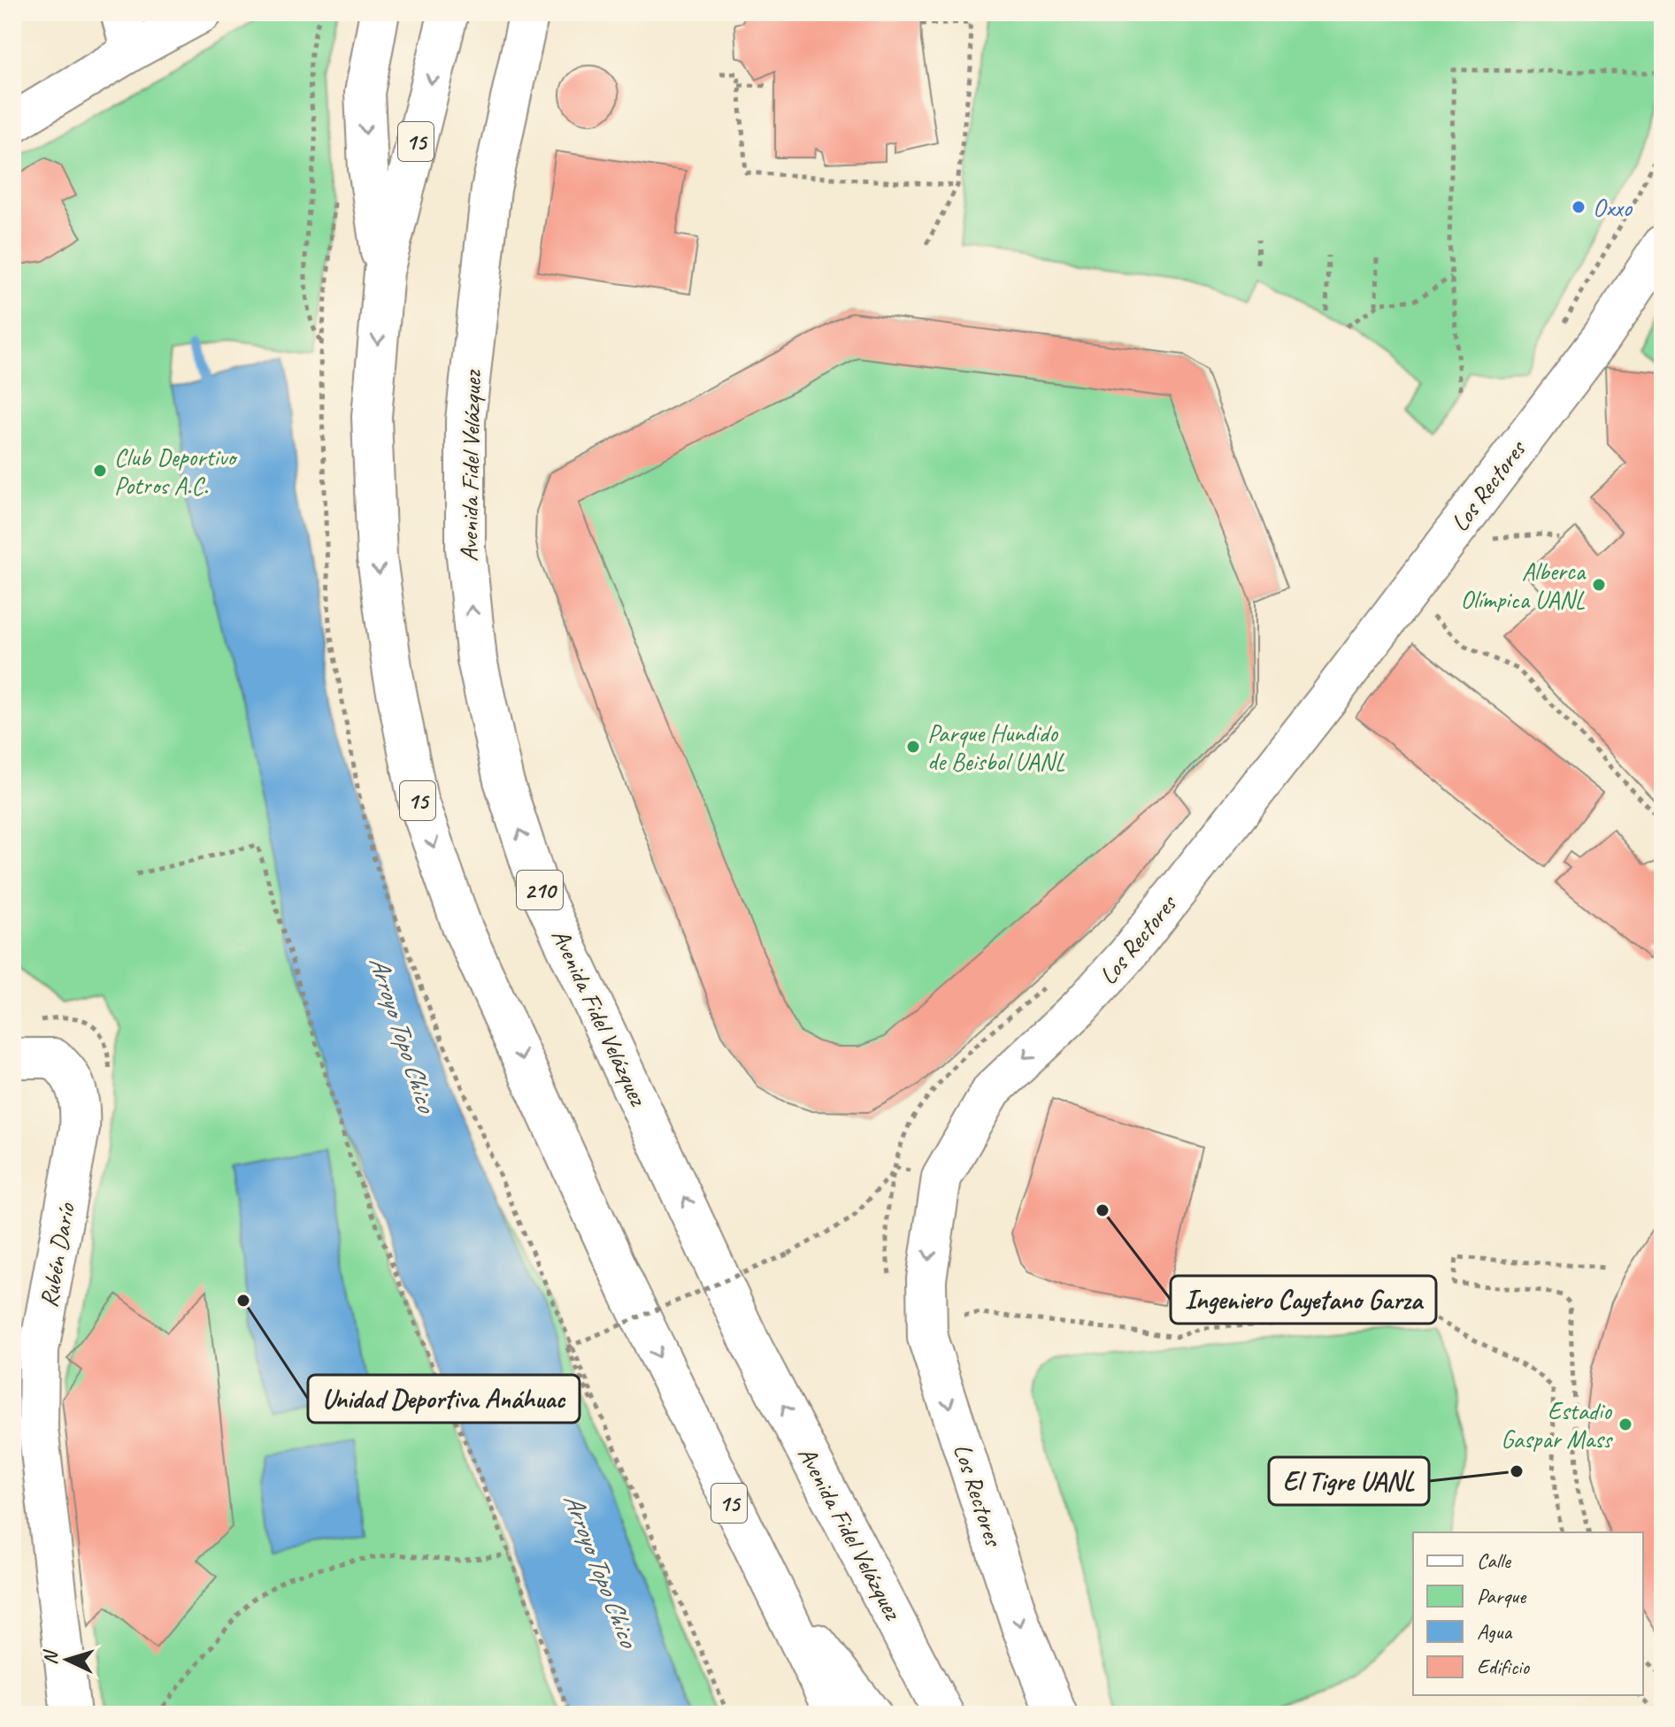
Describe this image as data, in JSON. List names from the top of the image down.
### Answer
{
  "streets": {
    "main road": [
      "15",
      "Avenida Fidel Velázquez",
      "Los Rectores",
      "210",
      "Rubén Darío"
    ]
  },
  "one_way": ["Los Rectores"],
  "water": ["Arroyo Topo Chico"],
  "places": [
    "Oxxo",
    "Club Deportivo Potros A.C.",
    "Alberca Olímpica UANL",
    "Parque Hundido de Beisbol UANL",
    "Ingeniero Cayetano Garza",
    "Unidad Deportiva Anáhuac",
    "Estadio Gaspar Mass",
    "El Tigre UANL"
  ],
  "legend": [
    "Calle",
    "Parque",
    "Agua",
    "Edificio"
  ],
  "north": "left"
}
